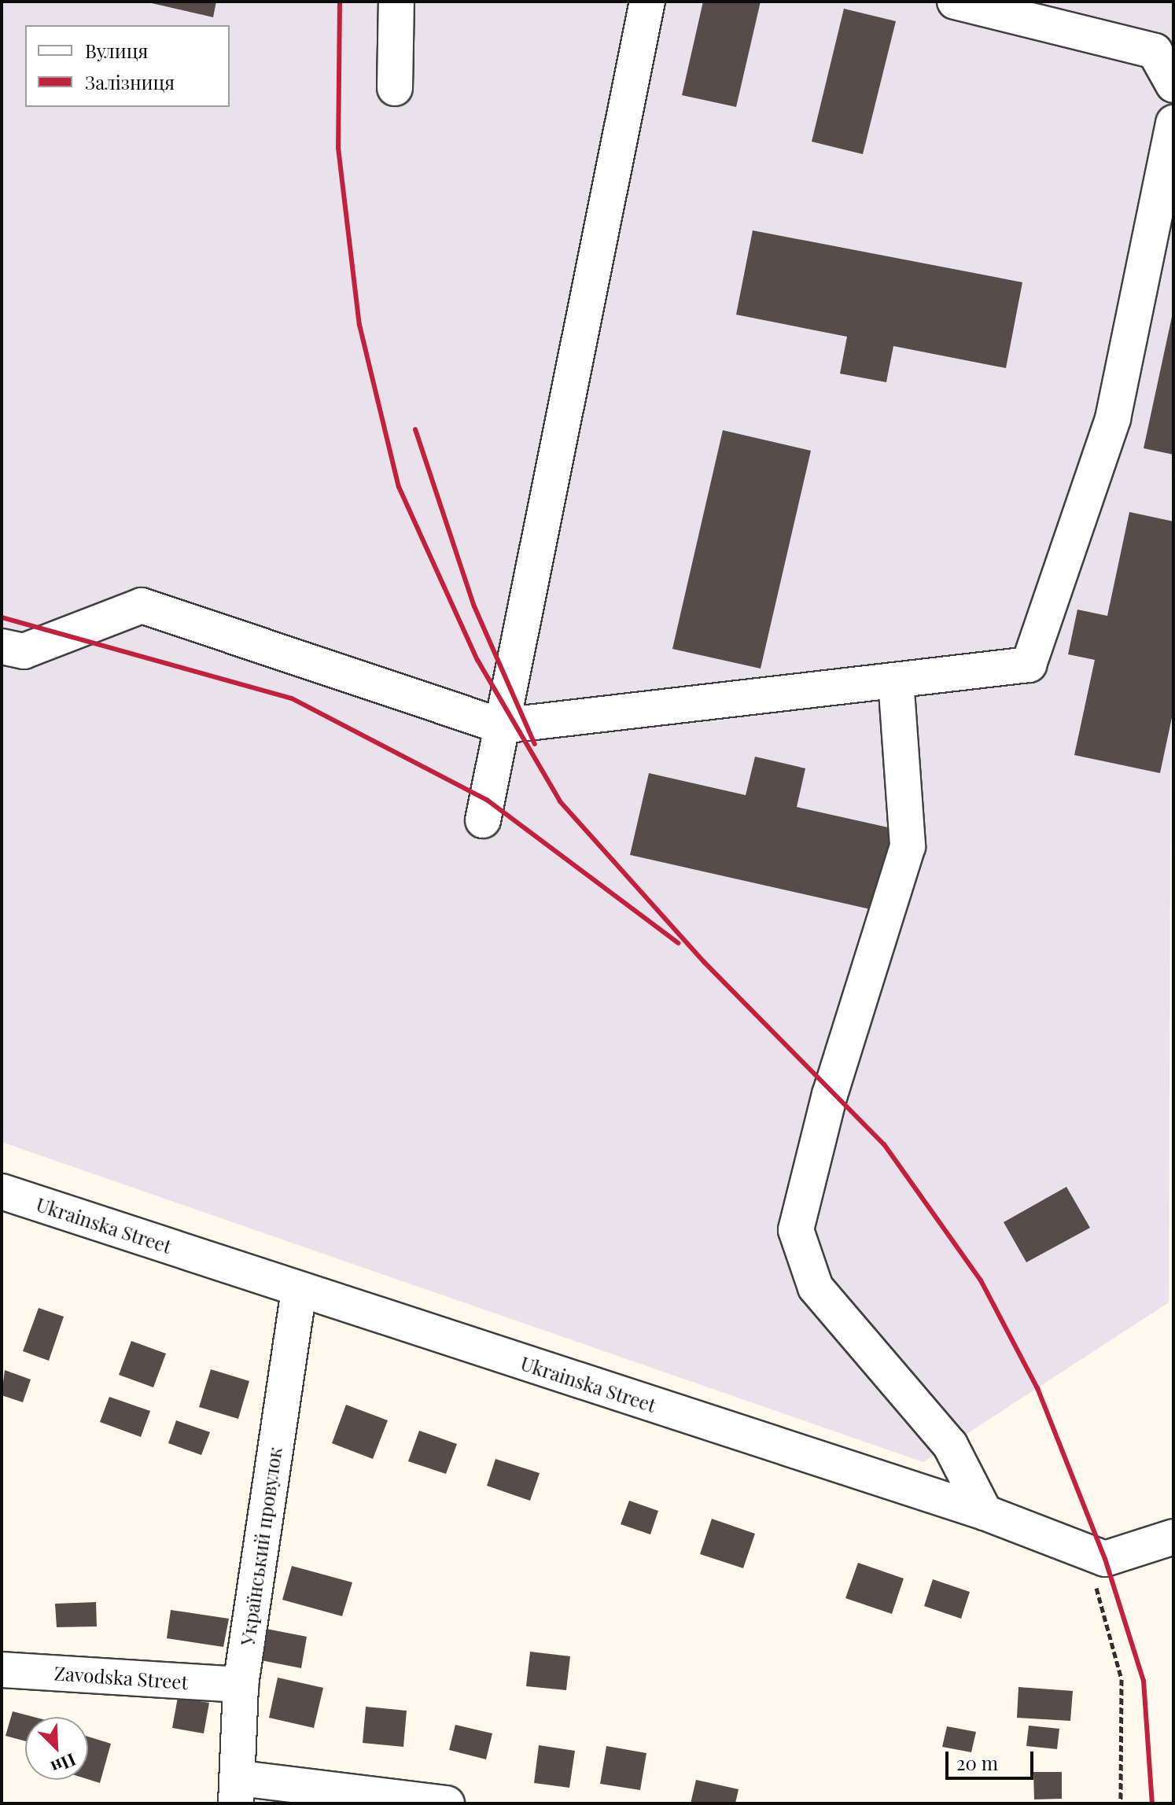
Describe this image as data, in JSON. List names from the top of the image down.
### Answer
{
  "streets": {
    "street": ["Ukrainska Street", "Український провулок", "Zavodska Street"]
  },
  "crossings": [
    ["Ukrainska Street", "Український провулок"],
    ["Український провулок", "Zavodska Street"]
  ],
  "legend": ["Вулиця", "Залізниця"],
  "scale_bar": "20 m",
  "north": "bottom right"
}
